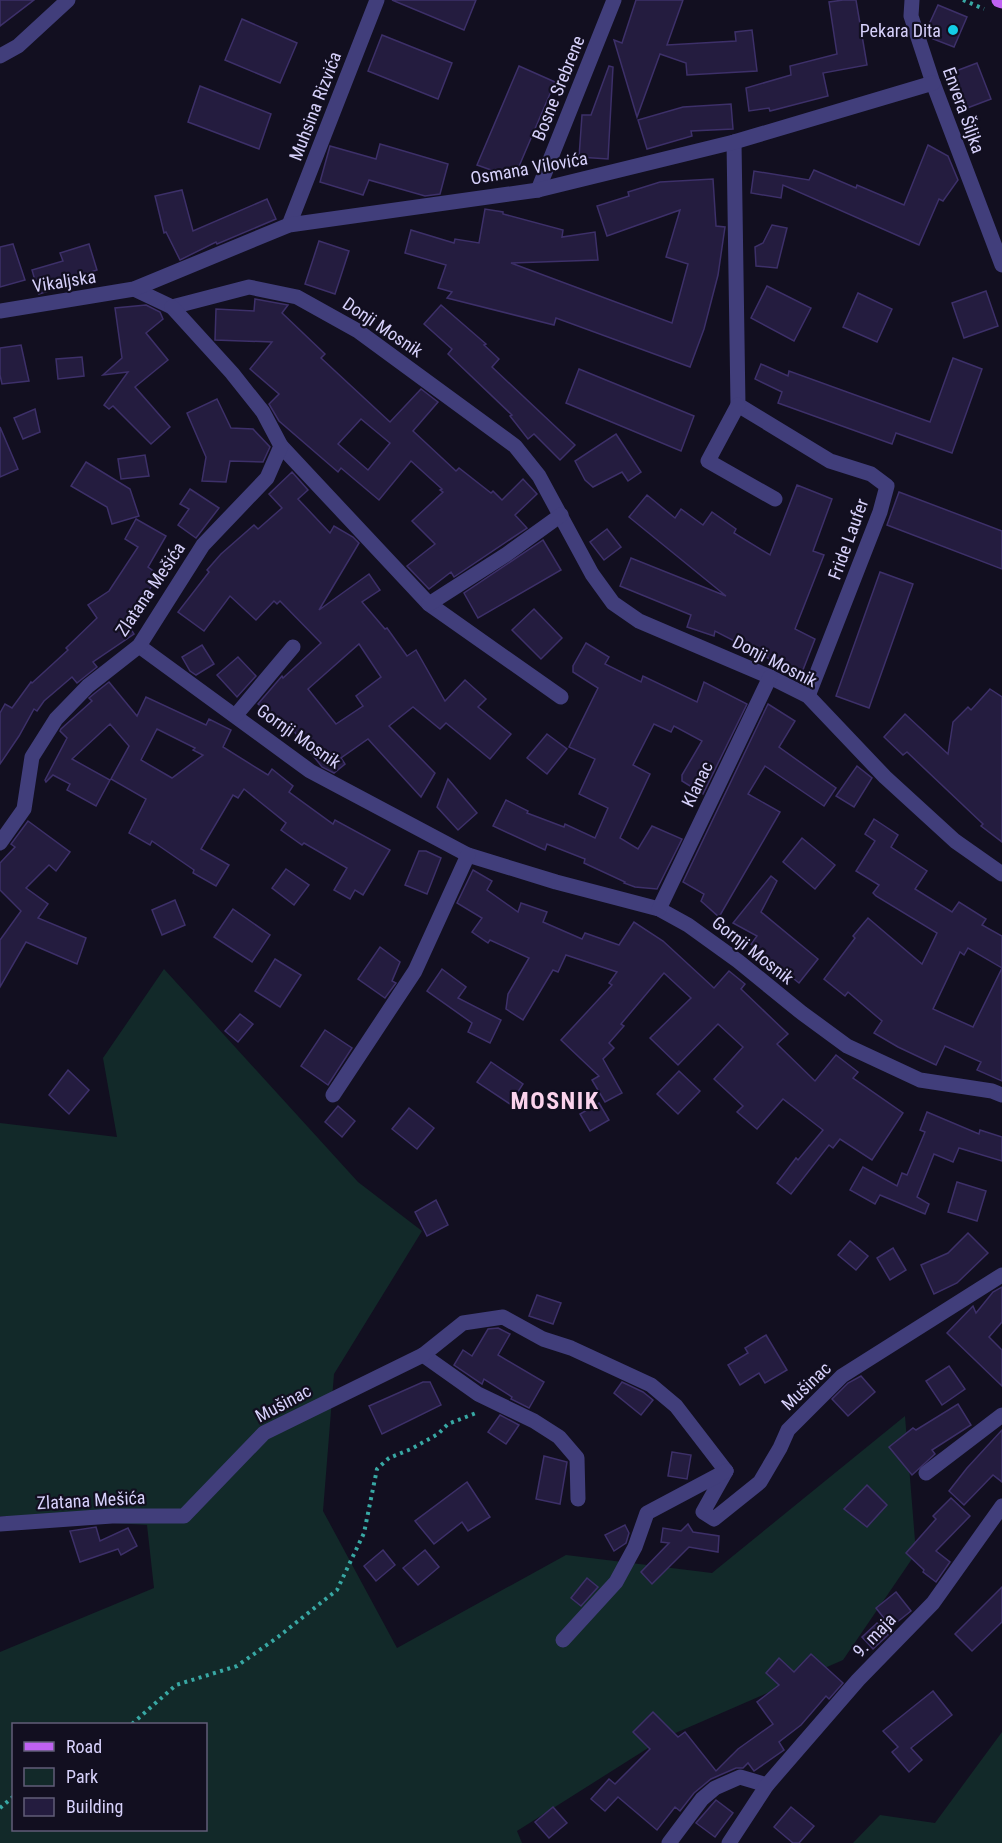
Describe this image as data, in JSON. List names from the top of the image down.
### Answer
{
  "streets": {
    "street": [
      "Bosne Srebrene",
      "Muhsina Rizvića",
      "Envera Šiljka",
      "Osmana Vilovića",
      "Vikaljska",
      "Donji Mosnik",
      "Fride Laufer",
      "Zlatana Mešića",
      "Gornji Mosnik",
      "Klanac",
      "Mušinac",
      "9. maja"
    ]
  },
  "crossings": [
    ["Bosne Srebrene", "Osmana Vilovića"],
    ["Muhsina Rizvića", "Osmana Vilovića"],
    ["Envera Šiljka", "Osmana Vilovića"],
    ["Osmana Vilovića", "Vikaljska"],
    ["Donji Mosnik", "Fride Laufer"],
    ["Donji Mosnik", "Klanac"],
    ["Zlatana Mešića", "Gornji Mosnik"],
    ["Zlatana Mešića", "Mušinac"],
    ["Gornji Mosnik", "Klanac"]
  ],
  "districts": ["MOSNIK"],
  "places": ["Pekara Dita"],
  "legend": ["Road", "Park", "Building"]
}
